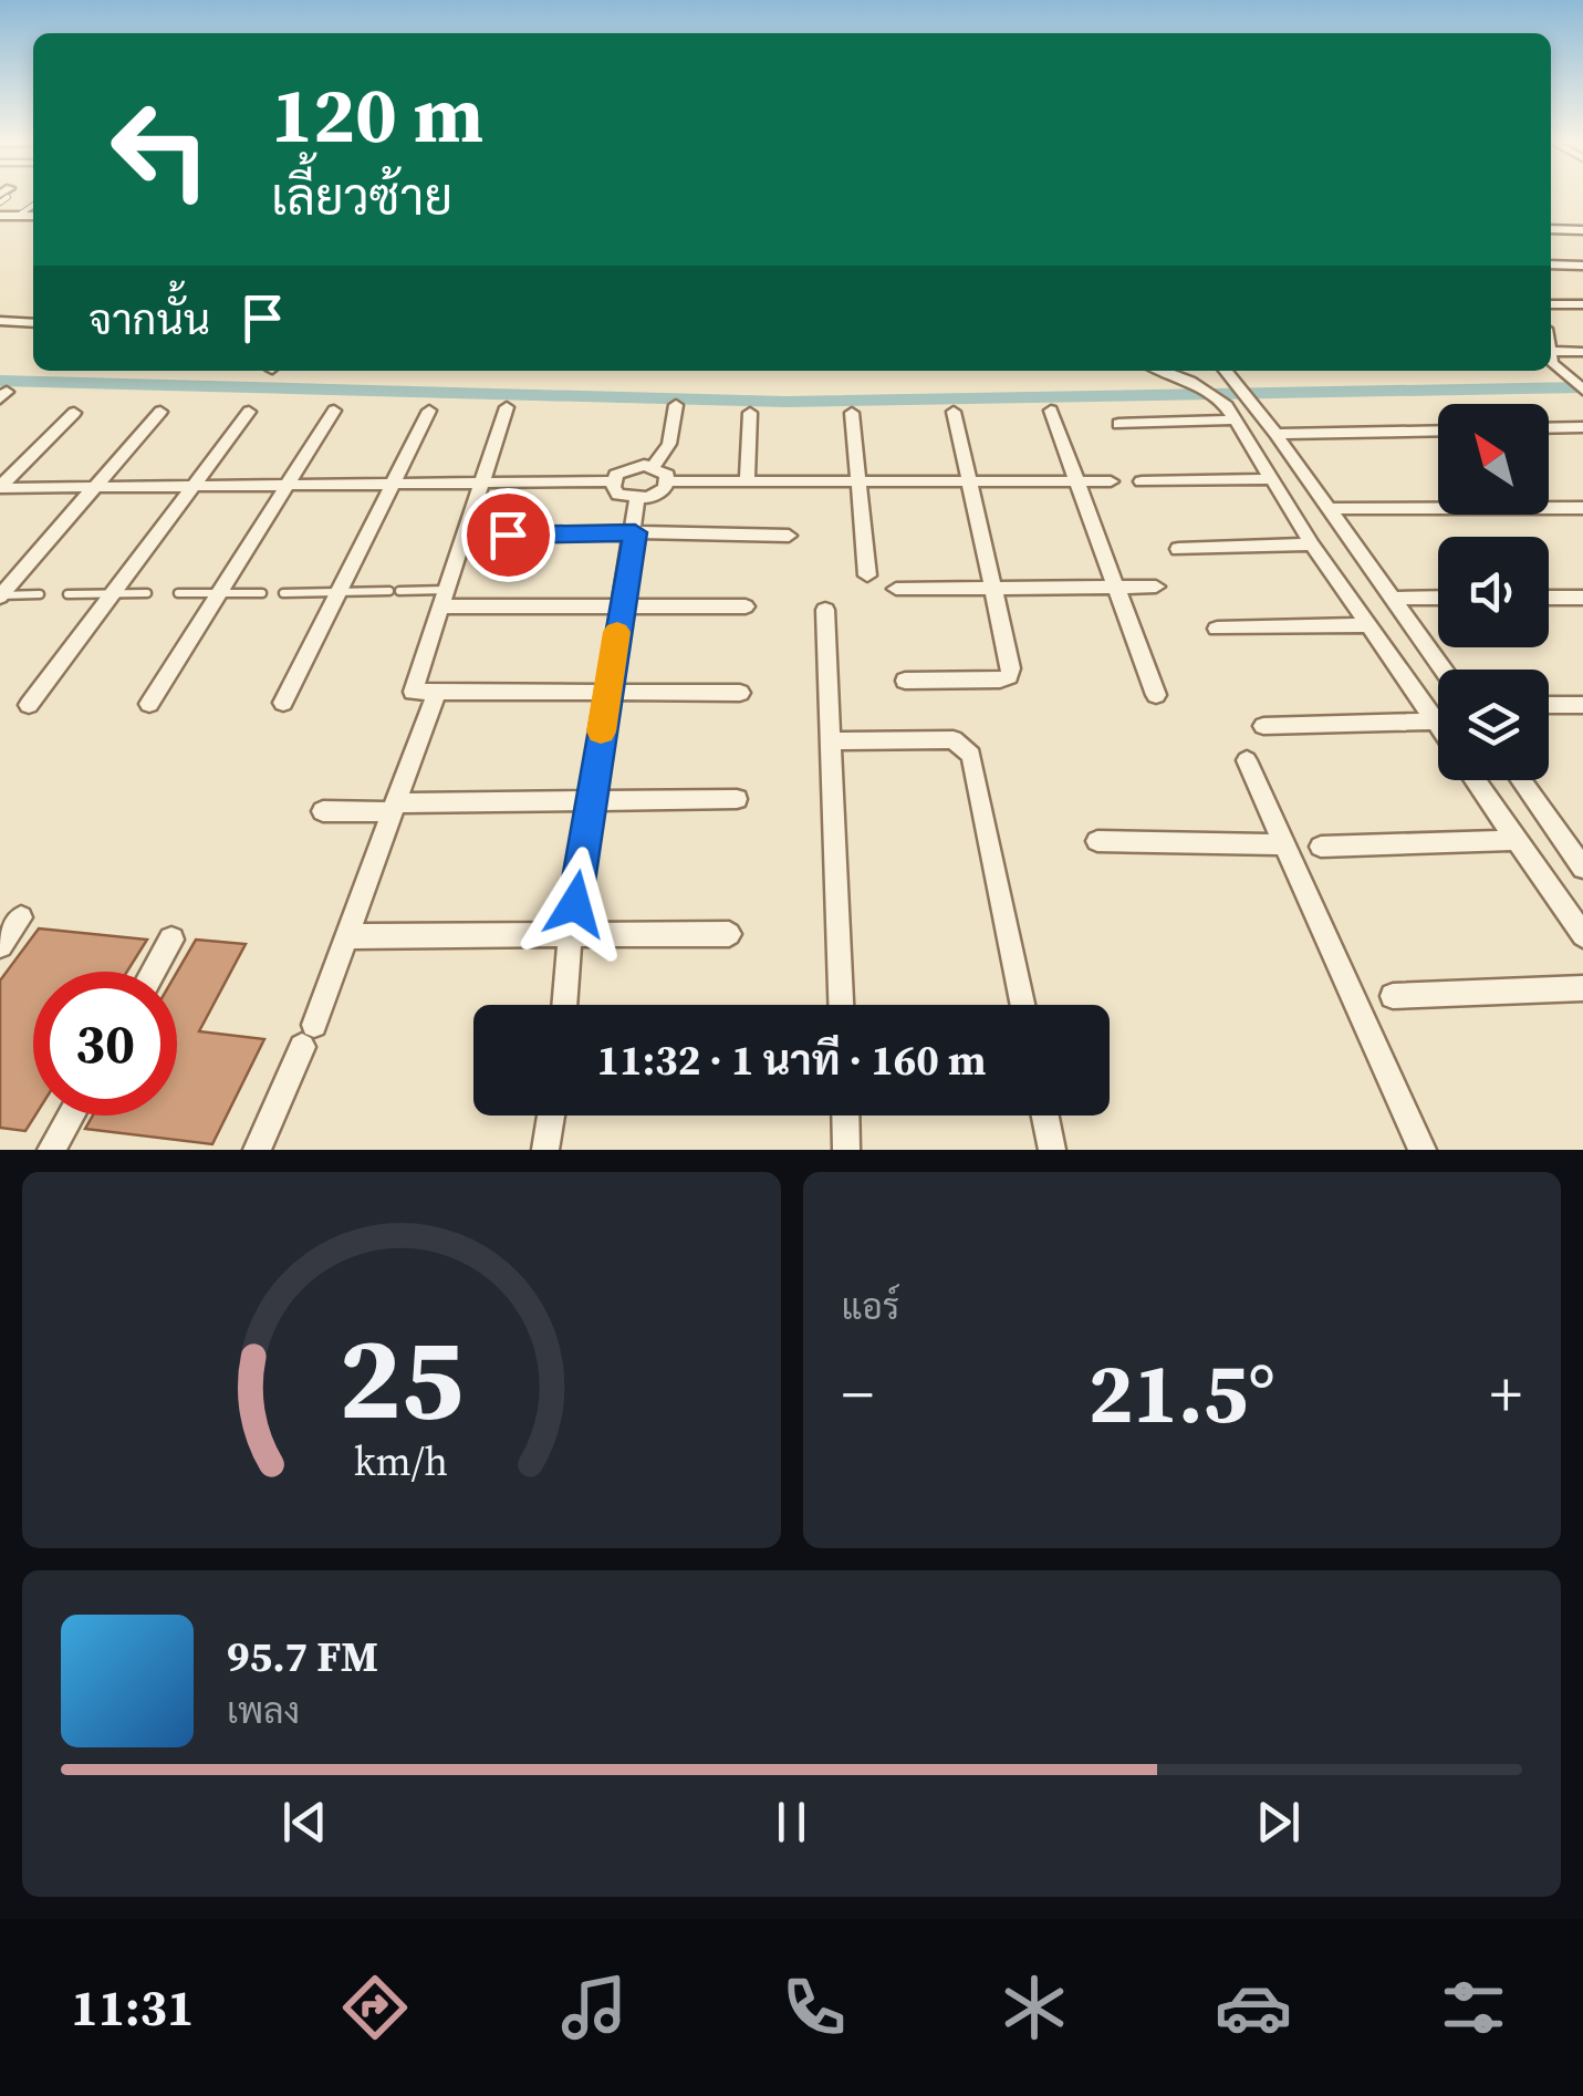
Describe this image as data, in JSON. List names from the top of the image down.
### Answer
{
  "north": "top left",
  "page": {
    "turn": ["120 m", "เลี้ยวซ้าย"],
    "then": "จากนั้น",
    "limit": "30",
    "trip": "11:32 · 1 นาที · 160 m",
    "tile": "แอร์",
    "heat": ["−", "21.5°", "+"],
    "song": ["95.7 FM", "เพลง"],
    "tabs": "11:31",
    "gauge": ["25", "km/h"]
  }
}
